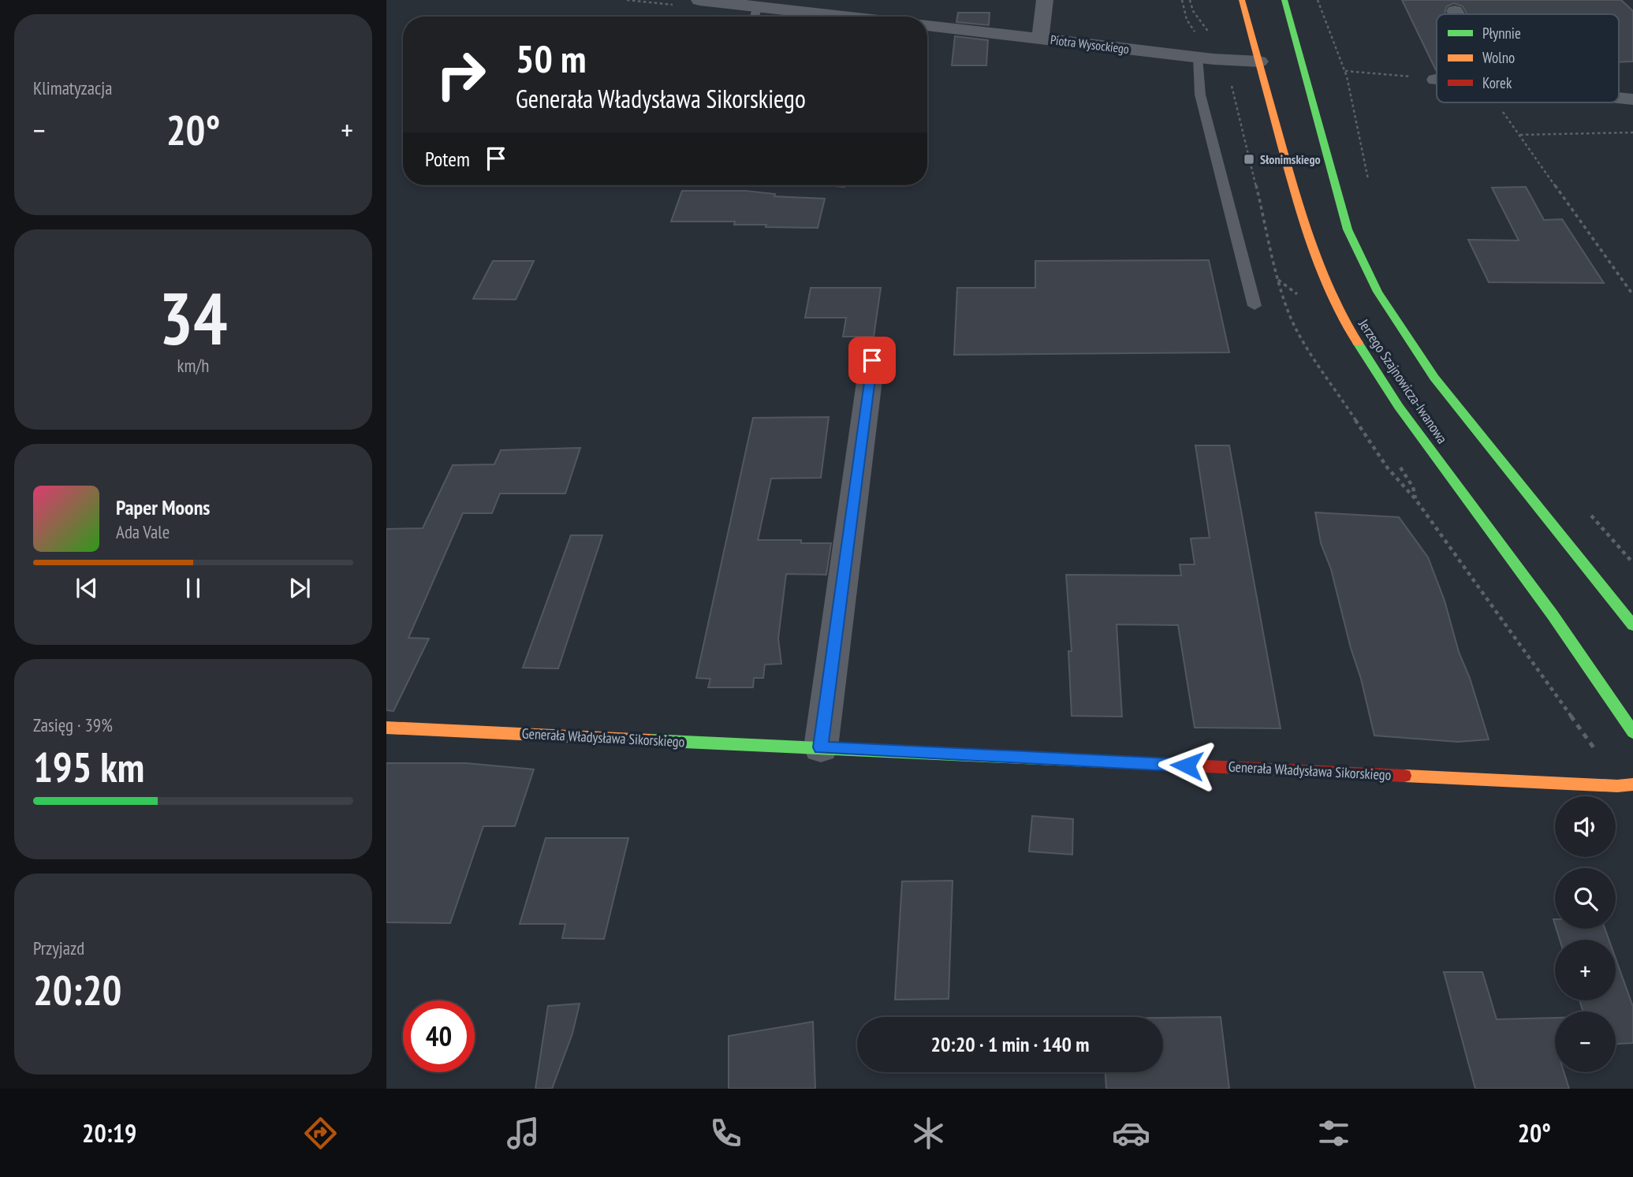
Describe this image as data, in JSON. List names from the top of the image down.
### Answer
{
  "streets": {
    "main road": ["Jerzego Szajnowicza-Iwanowa", "Generała Władysława Sikorskiego"],
    "street": ["Piotra Wysockiego"]
  },
  "crossings": [
    ["Piotra Wysockiego", "Jerzego Szajnowicza-Iwanowa"]
  ],
  "places": {
    "transit": ["Słonimskiego"]
  },
  "legend": ["Płynnie", "Wolno", "Korek"],
  "page": {
    "tile": [
      "Klimatyzacja",
      ["34", "km/h"],
      ["Zasięg · 39%", "195 km"],
      ["Przyjazd", "20:20"]
    ],
    "turn": ["50 m", "Generała Władysława Sikorskiego"],
    "heat": ["−", "20°", "+"],
    "then": "Potem",
    "song": ["Paper Moons", "Ada Vale"],
    "map_buttons": ["+", "−"],
    "limit": "40",
    "trip": "20:20 · 1 min · 140 m",
    "tabs": ["20:19", "20°"]
  }
}
